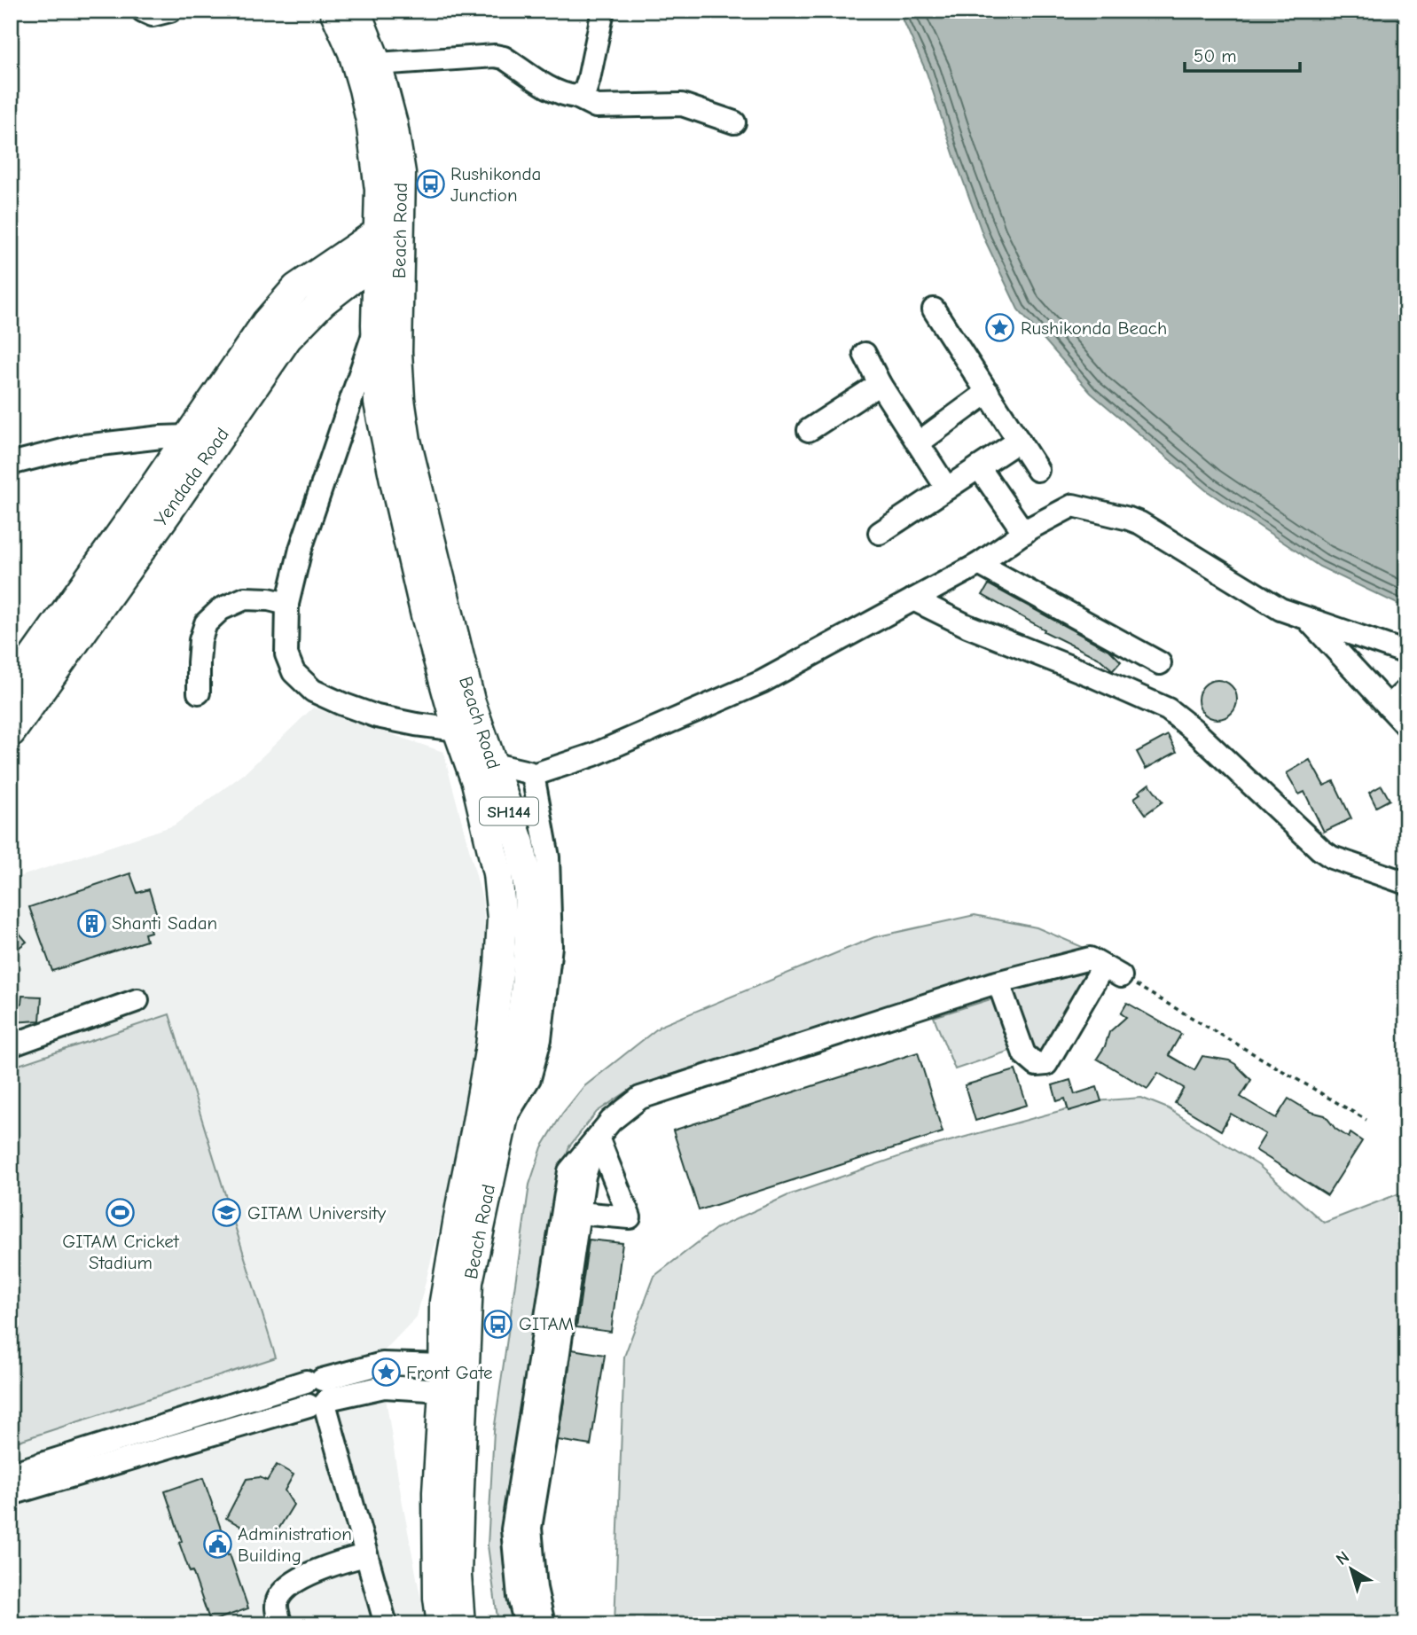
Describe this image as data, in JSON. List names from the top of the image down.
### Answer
{
  "streets": {
    "main road": ["Beach Road", "Yendada Road", "SH144"]
  },
  "crossings": [
    ["Beach Road", "Yendada Road"],
    ["Beach Road", "SH144"],
    ["Yendada Road", "SH144"]
  ],
  "places": {
    "bus stop": ["Rushikonda Junction", "GITAM"],
    "place": ["Rushikonda Beach", "Front Gate"],
    "building": ["Shanti Sadan"],
    "sports": ["GITAM Cricket Stadium"],
    "school or university": ["GITAM University"],
    "public building": ["Administration Building"]
  },
  "scale_bar": "50 m",
  "north": "top left"
}
